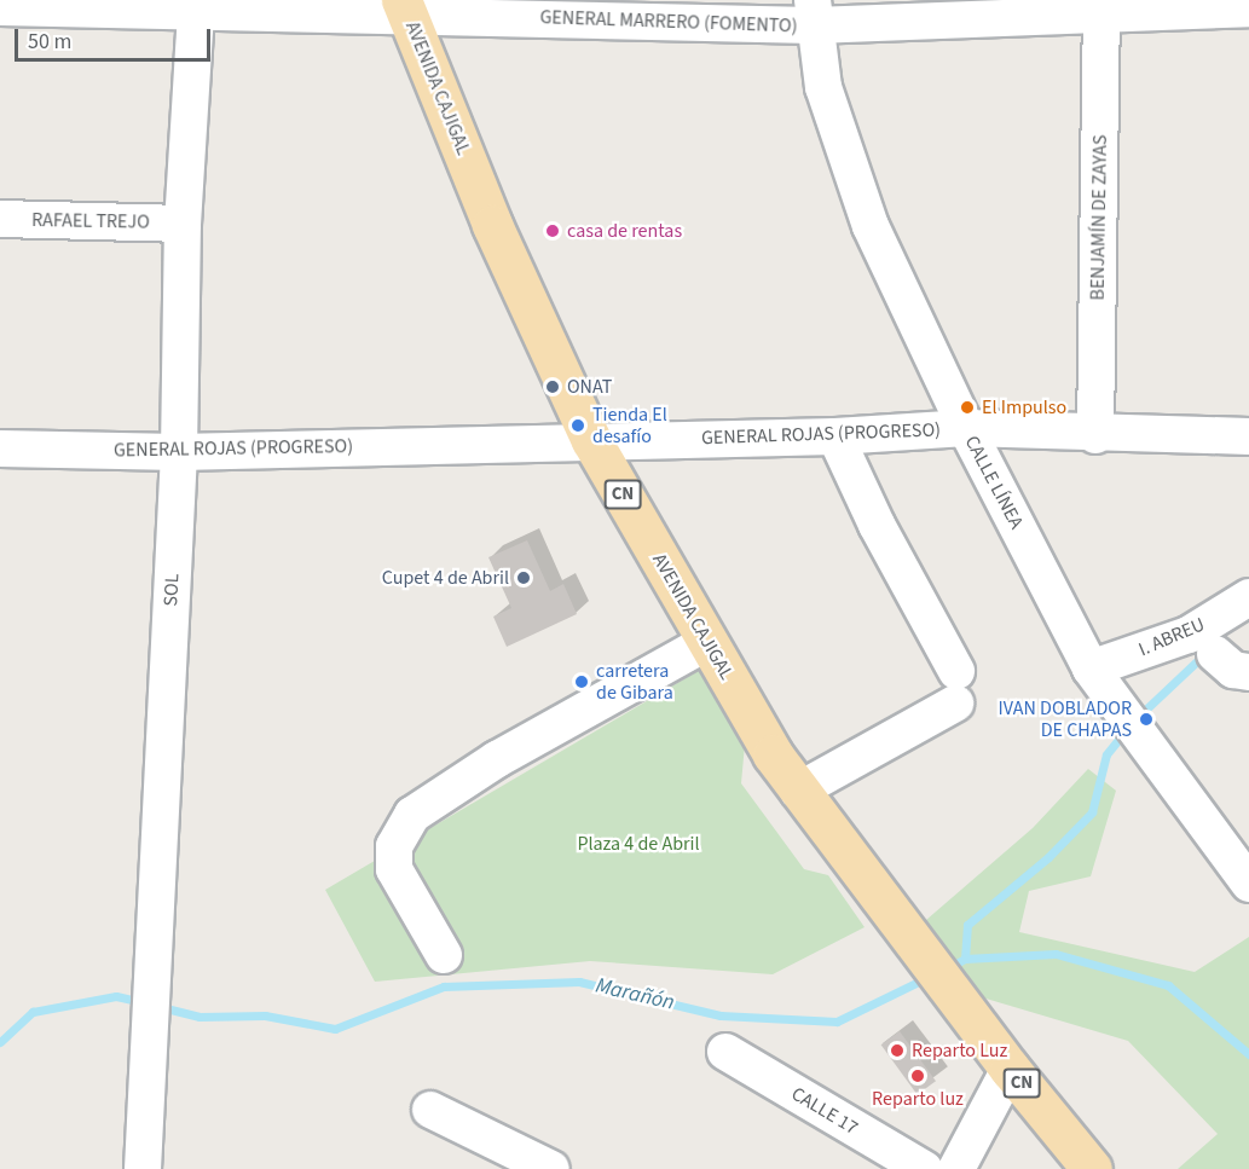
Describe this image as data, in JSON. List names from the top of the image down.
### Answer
{
  "streets": {
    "main road": ["AVENIDA CAJIGAL", "CN"],
    "street": [
      "GENERAL MARRERO (FOMENTO)",
      "BENJAMÍN DE ZAYAS",
      "RAFAEL TREJO",
      "GENERAL ROJAS (PROGRESO)",
      "CALLE LÍNEA",
      "SOL",
      "I. ABREU",
      "CALLE 17"
    ]
  },
  "crossings": [
    ["GENERAL MARRERO (FOMENTO)", "AVENIDA CAJIGAL"],
    ["GENERAL MARRERO (FOMENTO)", "BENJAMÍN DE ZAYAS"],
    ["GENERAL MARRERO (FOMENTO)", "CALLE LÍNEA"],
    ["GENERAL MARRERO (FOMENTO)", "SOL"],
    ["AVENIDA CAJIGAL", "GENERAL ROJAS (PROGRESO)"],
    ["BENJAMÍN DE ZAYAS", "GENERAL ROJAS (PROGRESO)"],
    ["RAFAEL TREJO", "SOL"],
    ["GENERAL ROJAS (PROGRESO)", "CALLE LÍNEA"],
    ["GENERAL ROJAS (PROGRESO)", "SOL"],
    ["CALLE LÍNEA", "I. ABREU"]
  ],
  "water": ["Marañón"],
  "parks": ["Plaza 4 de Abril"],
  "places": [
    "casa de rentas",
    "ONAT",
    "El Impulso",
    "Tienda El desafío",
    "Cupet 4 de Abril",
    "carretera de Gibara",
    "IVAN DOBLADOR DE CHAPAS",
    "Reparto Luz",
    "Reparto luz"
  ],
  "scale_bar": "50 m"
}
